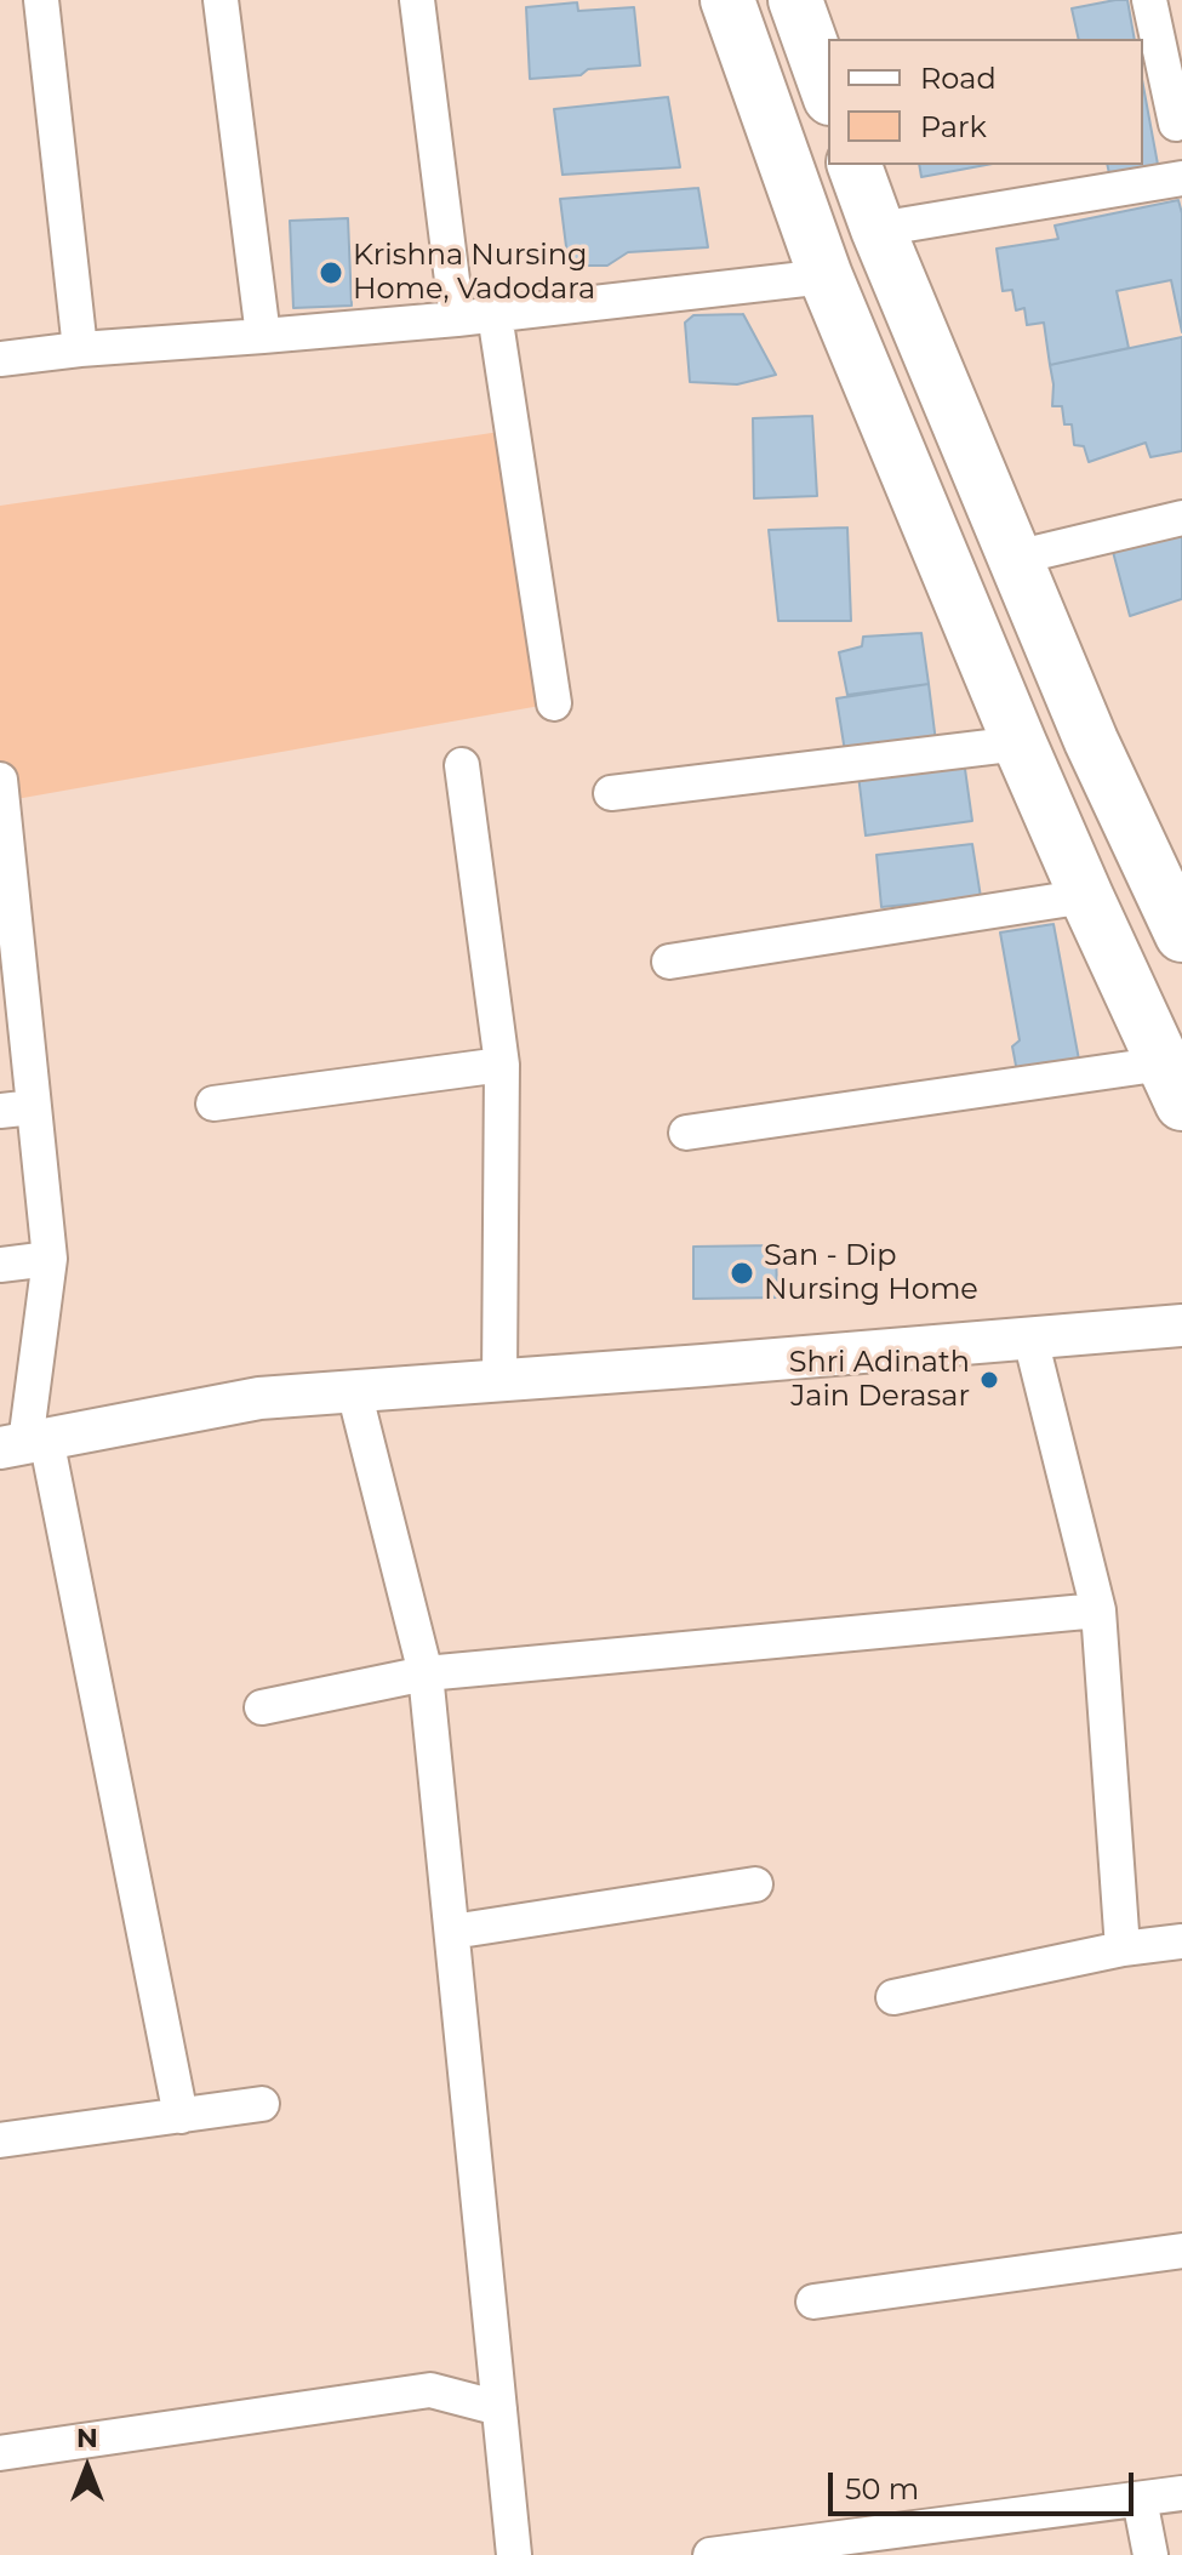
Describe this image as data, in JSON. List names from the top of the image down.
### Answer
{
  "places": ["Krishna Nursing Home, Vadodara", "San - Dip Nursing Home", "Shri Adinath Jain Derasar"],
  "legend": ["Road", "Park"],
  "scale_bar": "50 m",
  "north": "top"
}
